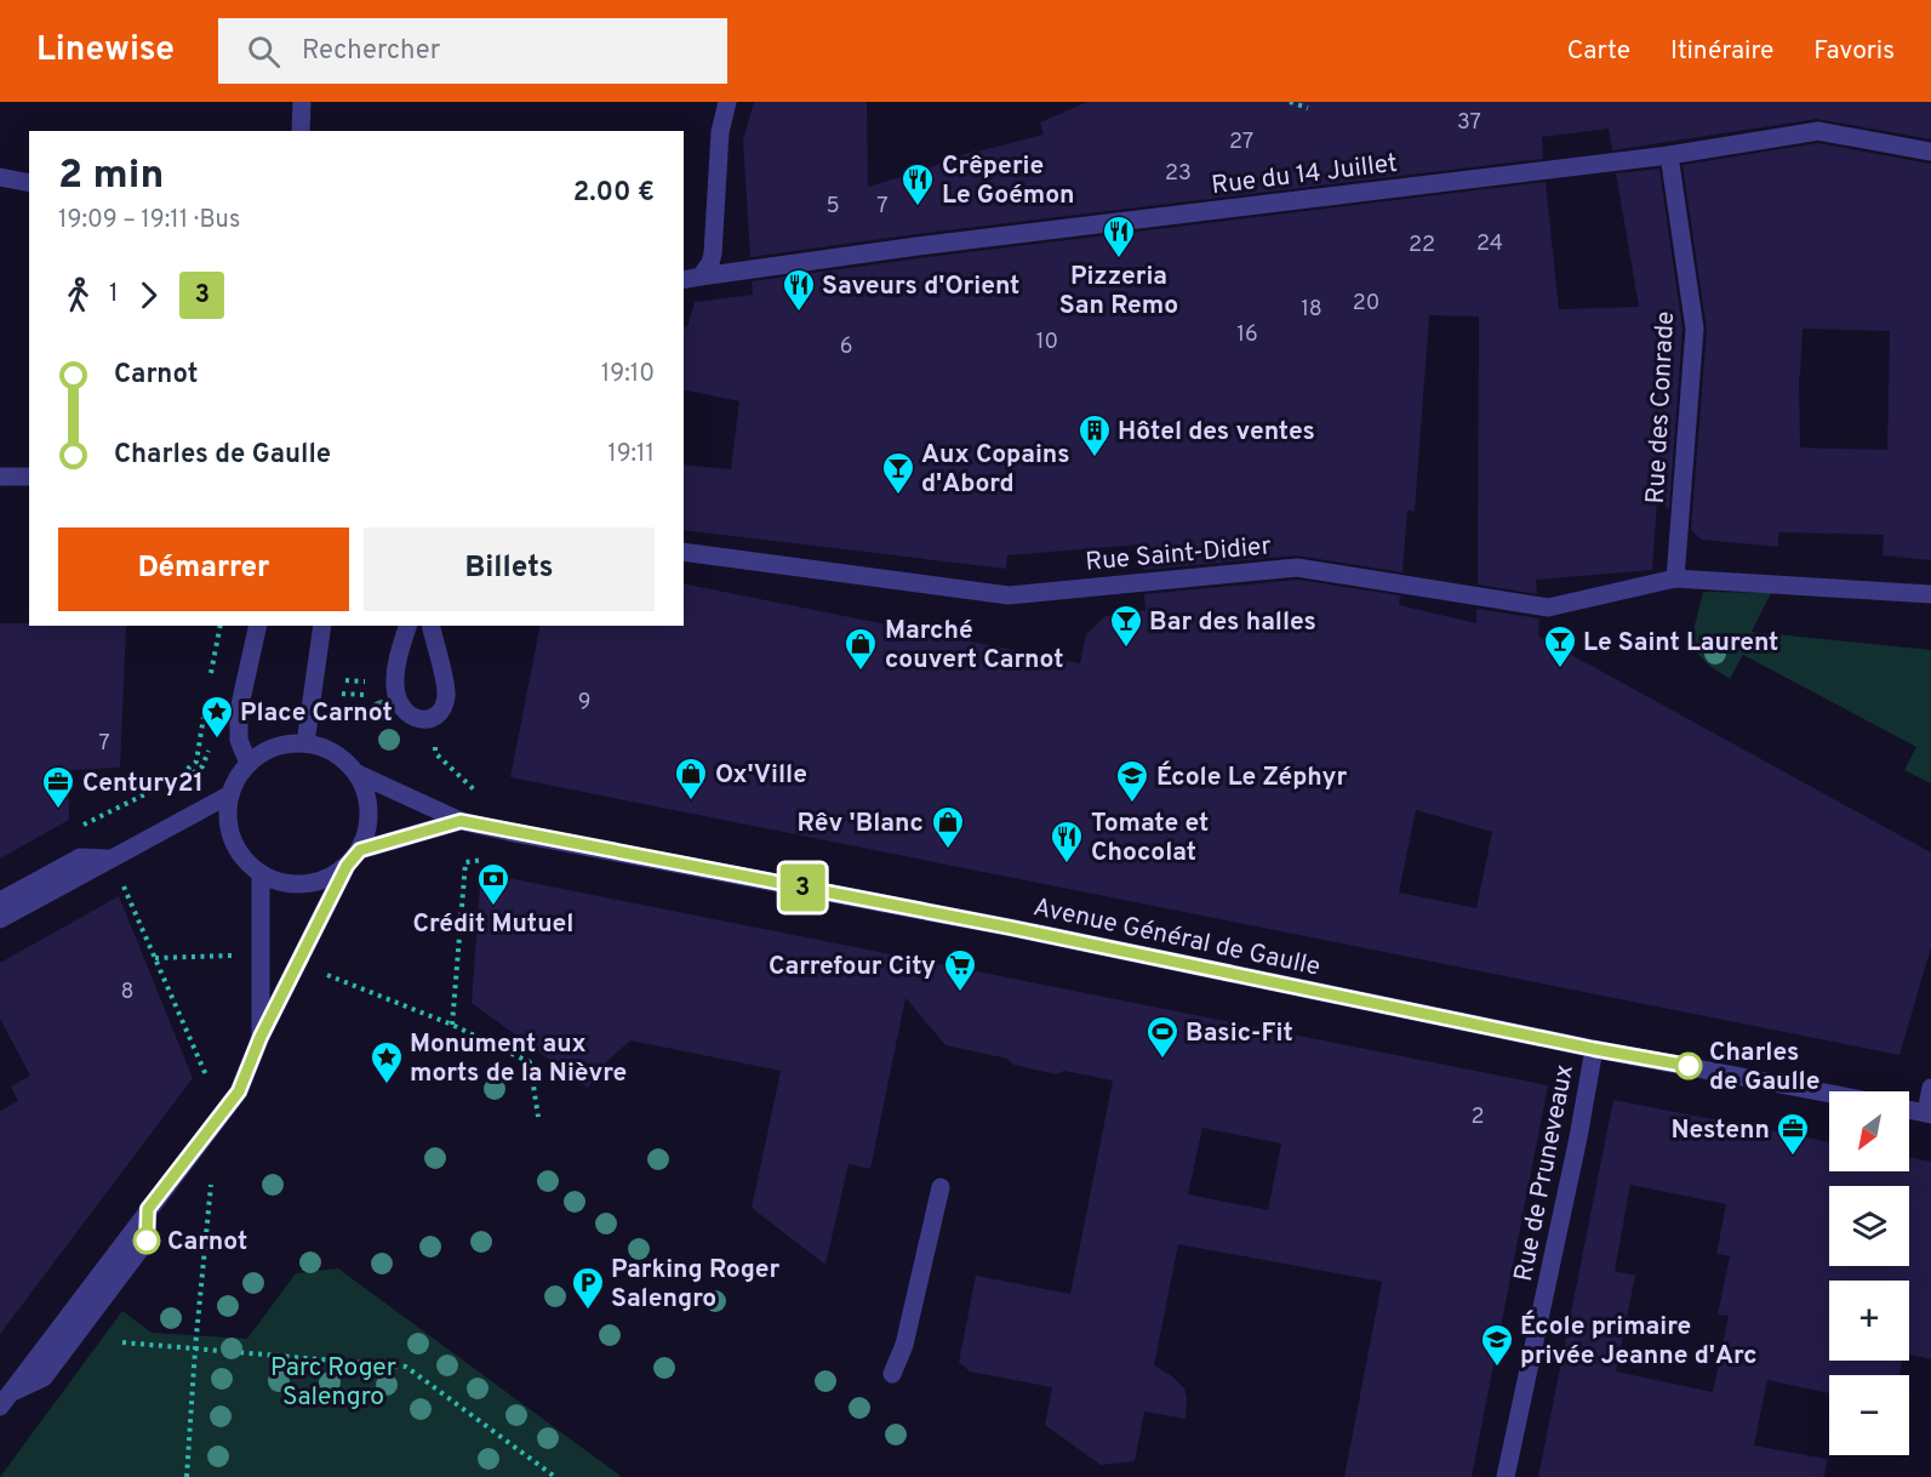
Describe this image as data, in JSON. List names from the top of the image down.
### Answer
{
  "streets": {
    "street": [
      "Rue du 14 Juillet",
      "Rue des Conrade",
      "Rue Saint-Didier",
      "Avenue Général de Gaulle",
      "Rue de Pruneveaux"
    ]
  },
  "crossings": [
    ["Rue du 14 Juillet", "Rue des Conrade"],
    ["Rue des Conrade", "Rue Saint-Didier"],
    ["Avenue Général de Gaulle", "Rue de Pruneveaux"]
  ],
  "parks": ["Parc Roger Salengro"],
  "places": {
    "restaurant": [
      "Crêperie Le Goémon",
      "Pizzeria San Remo",
      "Saveurs d'Orient",
      "Tomate et Chocolat"
    ],
    "building": ["Hôtel des ventes"],
    "bar": ["Aux Copains d'Abord", "Bar des halles", "Le Saint Laurent"],
    "shop": ["Marché couvert Carnot", "Ox'Ville", "Rêv 'Blanc"],
    "place": ["Place Carnot", "Monument aux morts de la Nièvre"],
    "school or university": ["École Le Zéphyr", "École primaire privée Jeanne d'Arc"],
    "office": ["Century21", "Nestenn"],
    "bank": ["Crédit Mutuel"],
    "supermarket": ["Carrefour City"],
    "sports": ["Basic-Fit"],
    "other": ["Charles de Gaulle", "Carnot"],
    "parking": ["Parking Roger Salengro"]
  },
  "lines": ["bus line 3"],
  "house_numbers": [
    "37",
    "27",
    "23",
    "5",
    "7",
    "24",
    "22",
    "20",
    "18",
    "16",
    "10",
    "6",
    "9",
    "7",
    "8",
    "2"
  ],
  "north": "bottom left",
  "page": {
    "header": "Linewise",
    "search": "Rechercher",
    "nav": ["Carte", "Itinéraire", "Favoris"],
    "on_map": "3",
    "heading": ["2 min", "19:09 – 19:11 · Bus", "2.00 €"],
    "legs": ["1", "3"],
    "list": [
      {
        "name": "Carnot",
        "value": "19:10"
      },
      {
        "name": "Charles de Gaulle",
        "value": "19:11"
      }
    ],
    "buttons": ["Démarrer", "Billets"],
    "map_buttons": ["+", "−"]
  }
}
